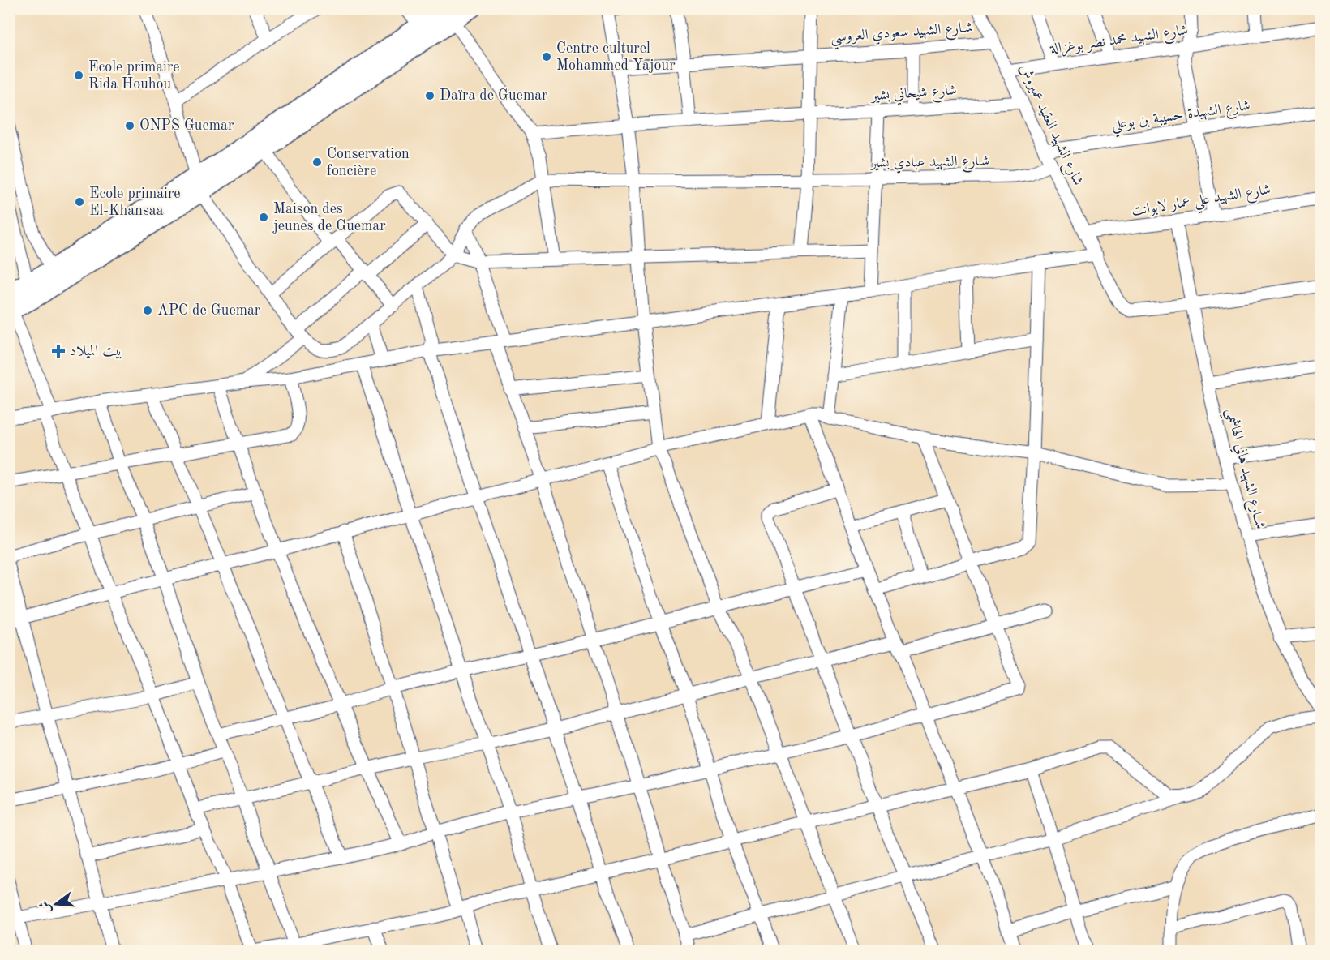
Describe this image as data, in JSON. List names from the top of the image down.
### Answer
{
  "streets": {
    "street": [
      "شـارع الشهيد سعودي العروسي",
      "شارع الشهيد محمد نصر بوغزالة",
      "شارع شيحاني بشير",
      "شارع الشهيدة حسيبة بن بوعلي",
      "شارع الشهيد العقيد عميروش",
      "شـارع الشهيد عبادي بشير",
      "شارع الشهيد علي عمار لابوانت",
      "شــارع الشهيد هاني الهاشمي"
    ]
  },
  "crossings": [
    ["شـارع الشهيد سعودي العروسي", "شارع الشهيد العقيد عميروش"],
    ["شارع الشهيد محمد نصر بوغزالة", "شارع الشهيد العقيد عميروش"],
    ["شارع شيحاني بشير", "شارع الشهيد العقيد عميروش"],
    ["شارع الشهيدة حسيبة بن بوعلي", "شارع الشهيد العقيد عميروش"],
    ["شارع الشهيد العقيد عميروش", "شـارع الشهيد عبادي بشير"],
    ["شارع الشهيد العقيد عميروش", "شارع الشهيد علي عمار لابوانت"],
    ["شارع الشهيد العقيد عميروش", "شــارع الشهيد هاني الهاشمي"],
    ["شارع الشهيد علي عمار لابوانت", "شــارع الشهيد هاني الهاشمي"]
  ],
  "places": {
    "other": [
      "Centre culturel Mohammed Yajour",
      "Ecole primaire Rida Houhou",
      "Daïra de Guemar",
      "ONPS Guemar",
      "Conservation foncière",
      "Ecole primaire El-Khansaa",
      "Maison des jeunes de Guemar",
      "APC de Guemar"
    ],
    "health": ["بيت الميلاد"]
  },
  "north": "left"
}
